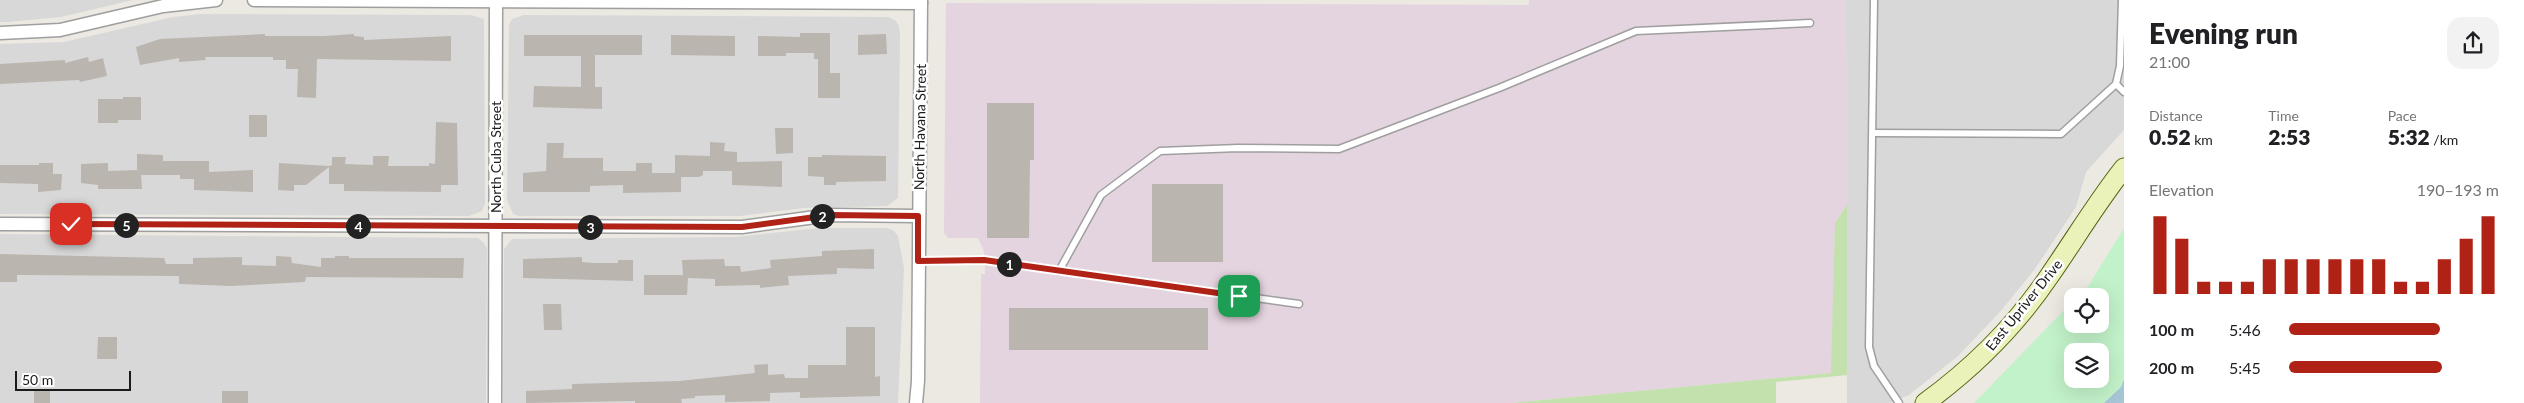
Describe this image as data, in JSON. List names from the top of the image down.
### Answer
{
  "streets": {
    "street": ["North Havana Street", "North Cuba Street", "East Upriver Drive"]
  },
  "scale_bar": "50 m",
  "page": {
    "heading": ["Evening run", "21:00"],
    "stats": [
      ["Distance", "0.52 km"],
      ["Time", "2:53"],
      ["Pace", "5:32 /km"]
    ],
    "chart": ["Elevation", "190–193 m"],
    "pins": [
      "2",
      "5",
      "4",
      "3",
      "1"
    ],
    "list": [
      {
        "name": "100 m",
        "note": "5:46"
      },
      {
        "name": "200 m",
        "note": "5:45"
      }
    ],
    "scale": "50 m"
  }
}
